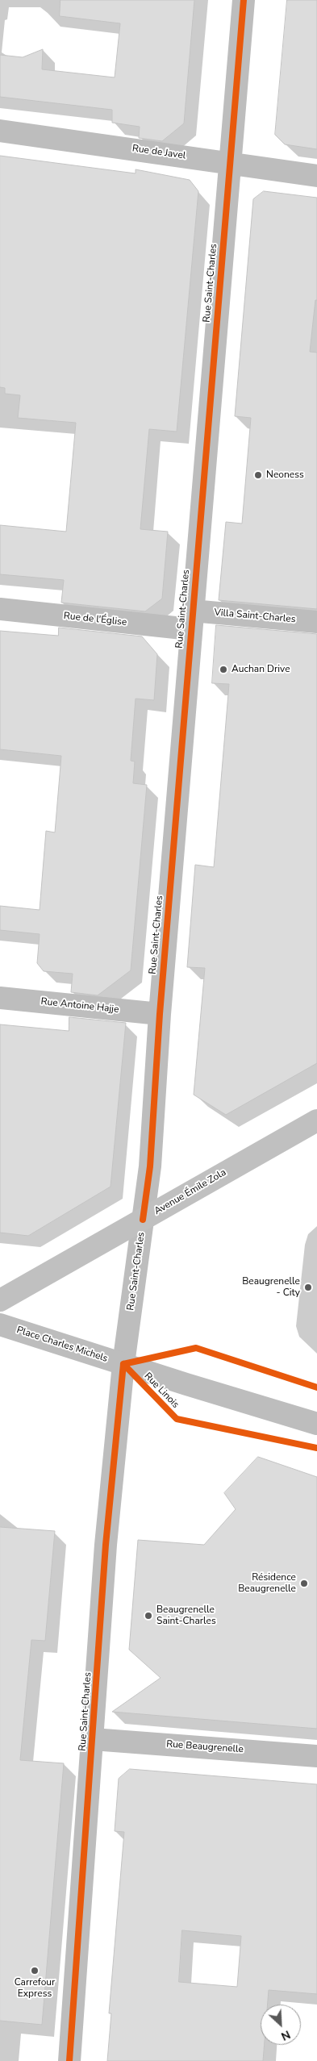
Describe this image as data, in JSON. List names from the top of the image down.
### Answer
{
  "streets": {
    "main road": ["Avenue Émile Zola"],
    "street": [
      "Rue de Javel",
      "Rue Saint-Charles",
      "Villa Saint-Charles",
      "Rue de l'Église",
      "Rue Antoine Hajje",
      "Place Charles Michels",
      "Rue Linois",
      "Rue Beaugrenelle"
    ]
  },
  "crossings": [
    ["Rue de Javel", "Rue Saint-Charles"],
    ["Rue Saint-Charles", "Villa Saint-Charles"],
    ["Rue Saint-Charles", "Rue de l'Église"],
    ["Rue Saint-Charles", "Rue Antoine Hajje"],
    ["Rue Saint-Charles", "Avenue Émile Zola"],
    ["Rue Saint-Charles", "Place Charles Michels"],
    ["Rue Saint-Charles", "Rue Linois"],
    ["Rue Saint-Charles", "Rue Beaugrenelle"],
    ["Villa Saint-Charles", "Rue de l'Église"],
    ["Place Charles Michels", "Rue Linois"]
  ],
  "places": [
    "Neoness",
    "Auchan Drive",
    "Beaugrenelle - City",
    "Résidence Beaugrenelle",
    "Beaugrenelle Saint-Charles",
    "Carrefour Express"
  ],
  "north": "bottom right"
}
